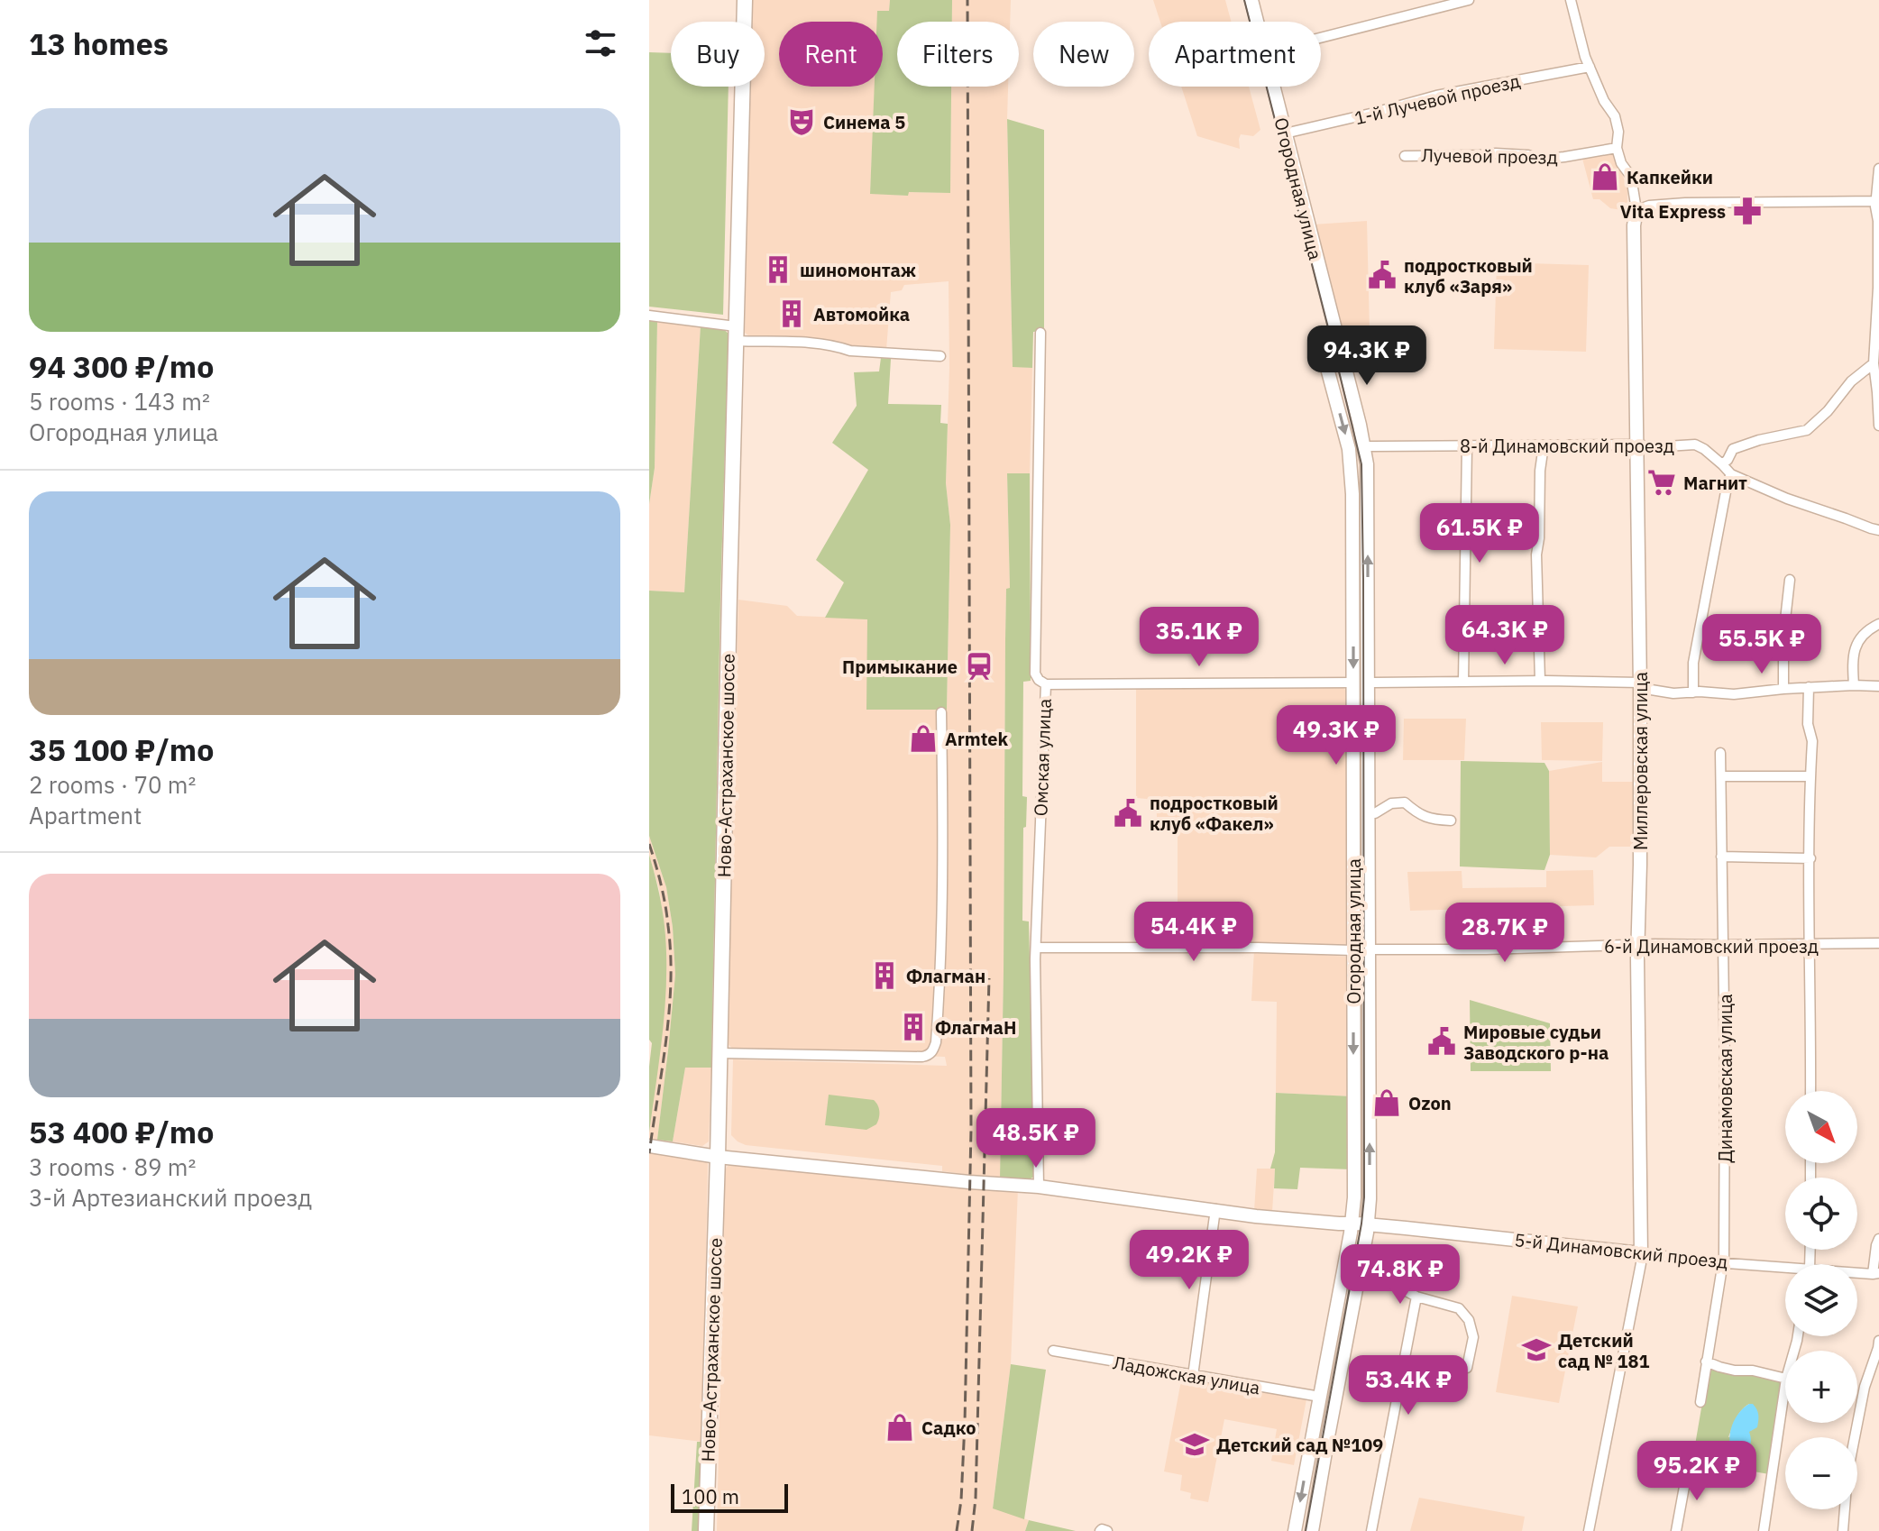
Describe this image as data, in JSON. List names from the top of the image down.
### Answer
{
  "streets": {
    "main road": ["Ново-Астраханское шоссе"],
    "street": [
      "1-й Лучевой проезд",
      "Лучевой проезд",
      "Огородная улица",
      "8-й Динамовский проезд",
      "Омская улица",
      "Миллеровская улица",
      "6-й Динамовский проезд",
      "Динамовская улица",
      "5-й Динамовский проезд",
      "Ладожская улица"
    ]
  },
  "crossings": [
    ["1-й Лучевой проезд", "Огородная улица"],
    ["1-й Лучевой проезд", "Миллеровская улица"],
    ["Лучевой проезд", "Миллеровская улица"],
    ["Огородная улица", "8-й Динамовский проезд"],
    ["Огородная улица", "6-й Динамовский проезд"],
    ["Огородная улица", "5-й Динамовский проезд"],
    ["Огородная улица", "Ладожская улица"],
    ["8-й Динамовский проезд", "Миллеровская улица"],
    ["Омская улица", "5-й Динамовский проезд"],
    ["Миллеровская улица", "6-й Динамовский проезд"],
    ["Миллеровская улица", "5-й Динамовский проезд"],
    ["Ново-Астраханское шоссе", "5-й Динамовский проезд"],
    ["6-й Динамовский проезд", "Динамовская улица"],
    ["Динамовская улица", "5-й Динамовский проезд"]
  ],
  "places": {
    "theatre": ["Синема 5"],
    "shop": [
      "Капкейки",
      "Armtek",
      "Ozon",
      "Садко"
    ],
    "pharmacy": ["Vita Express"],
    "building": [
      "шиномонтаж",
      "Автомойка",
      "Флагман",
      "ФлагмаН"
    ],
    "public building": ["подростковый клуб «Заря»", "подростковый клуб «Факел»", "Мировые судьи Заводского р-на"],
    "supermarket": ["Магнит"],
    "station": ["Примыкание"],
    "school or university": ["Детский сад № 181", "Детский сад №109"]
  },
  "scale_bar": "100 m",
  "north": "bottom right",
  "page": {
    "heading": "13 homes",
    "chip": [
      "Buy",
      "Rent",
      "Filters",
      "New",
      "Apartment"
    ],
    "list": [
      {
        "name": "94 300 ₽/mo",
        "note": "5 rooms · 143 m² · Огородная улица"
      },
      {
        "name": "35 100 ₽/mo",
        "note": "2 rooms · 70 m² · Apartment"
      },
      {
        "name": "53 400 ₽/mo",
        "note": "3 rooms · 89 m² · 3-й Артезианский проезд"
      }
    ],
    "price": [
      "94.3K ₽",
      "61.5K ₽",
      "64.3K ₽",
      "35.1K ₽",
      "55.5K ₽",
      "49.3K ₽",
      "54.4K ₽",
      "28.7K ₽",
      "48.5K ₽",
      "49.2K ₽",
      "74.8K ₽",
      "53.4K ₽",
      "95.2K ₽"
    ],
    "map_buttons": ["+", "−"],
    "scale": "100 m"
  }
}
